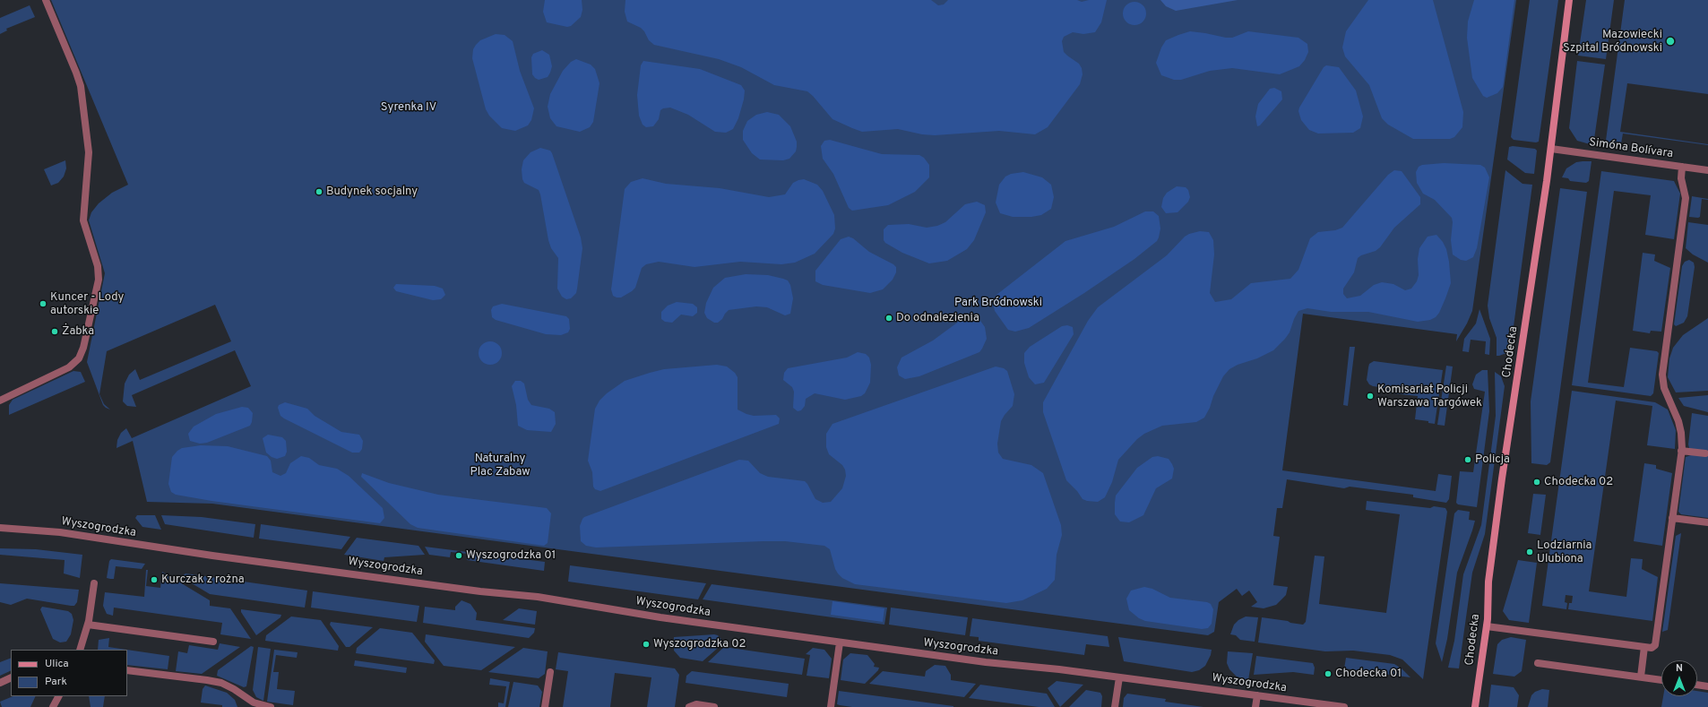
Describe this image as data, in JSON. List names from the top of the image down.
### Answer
{
  "streets": {
    "street": ["Simóna Bolívara", "Chodecka", "Wyszogrodzka"]
  },
  "crossings": [
    ["Simóna Bolívara", "Chodecka"]
  ],
  "parks": ["Syrenka IV", "Park Bródnowski", "Naturalny Plac Zabaw"],
  "places": [
    "Mazowiecki Szpital Bródnowski",
    "Budynek socjalny",
    "Kuncer - Lody autorskie",
    "Do odnalezienia",
    "Żabka",
    "Komisariat Policji Warszawa Targówek",
    "Policja",
    "Chodecka 02",
    "Lodziarnia Ulubiona",
    "Wyszogrodzka 01",
    "Kurczak z rożna",
    "Wyszogrodzka 02",
    "Chodecka 01"
  ],
  "legend": ["Ulica", "Park"],
  "north": "top"
}
